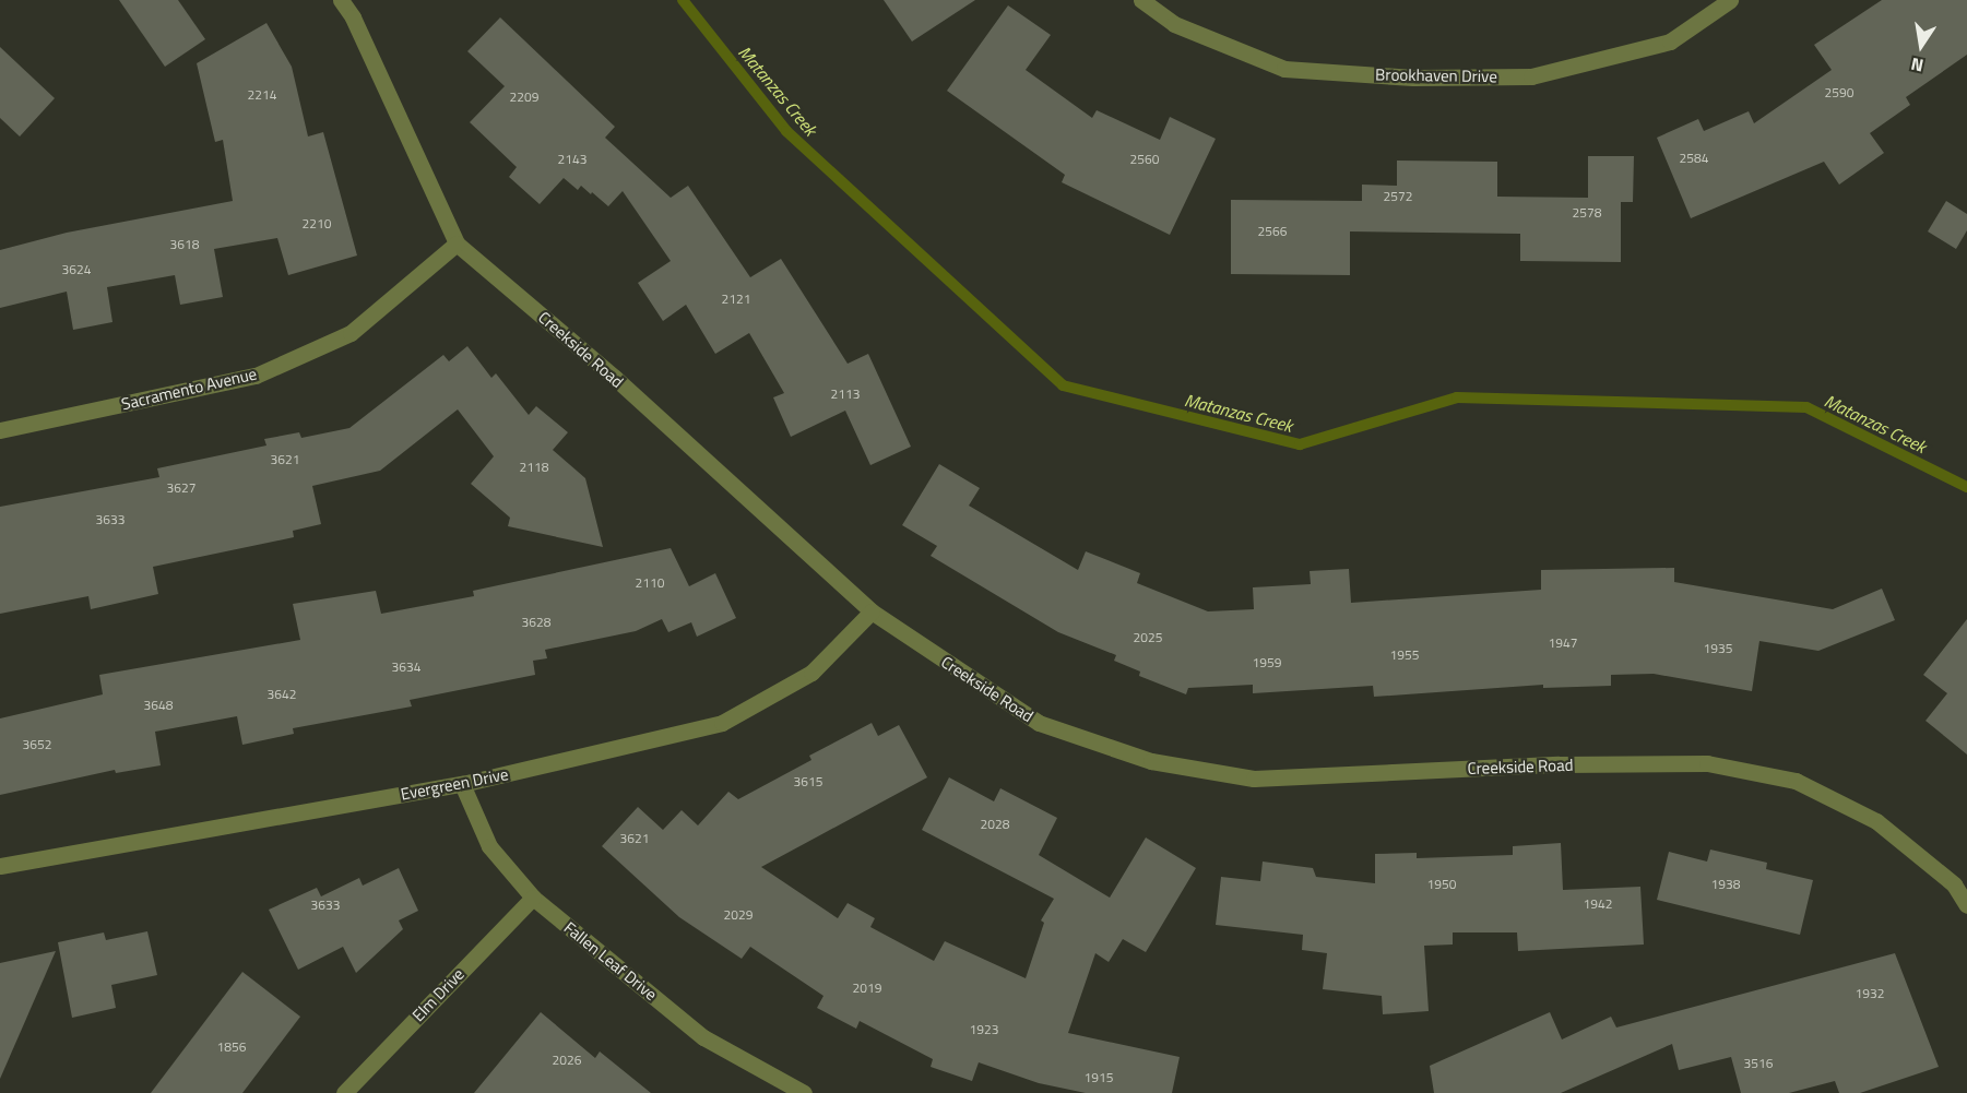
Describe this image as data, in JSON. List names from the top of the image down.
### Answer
{
  "streets": {
    "street": [
      "Brookhaven Drive",
      "Creekside Road",
      "Sacramento Avenue",
      "Evergreen Drive",
      "Fallen Leaf Drive",
      "Elm Drive"
    ]
  },
  "crossings": [
    ["Creekside Road", "Sacramento Avenue"],
    ["Creekside Road", "Evergreen Drive"],
    ["Evergreen Drive", "Fallen Leaf Drive"],
    ["Fallen Leaf Drive", "Elm Drive"]
  ],
  "water": ["Matanzas Creek"],
  "house_numbers": [
    "2590",
    "2214",
    "2209",
    "2584",
    "2143",
    "2560",
    "2572",
    "2578",
    "2210",
    "2566",
    "3618",
    "3624",
    "2121",
    "2113",
    "3621",
    "2118",
    "3627",
    "3633",
    "2110",
    "3628",
    "2025",
    "1947",
    "1935",
    "1955",
    "1959",
    "3634",
    "3642",
    "3648",
    "3652",
    "3615",
    "2028",
    "3621",
    "1950",
    "1938",
    "1942",
    "3633",
    "2029",
    "2019",
    "1932",
    "1923",
    "1856",
    "2026",
    "3516",
    "1915"
  ],
  "north": "bottom"
}
